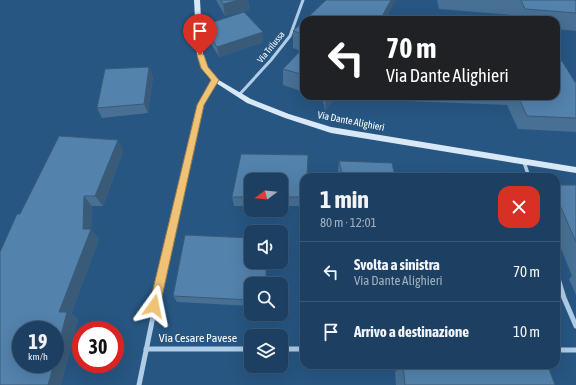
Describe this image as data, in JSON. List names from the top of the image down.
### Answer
{
  "streets": {
    "main road": ["Via Dante Alighieri"],
    "street": ["Via Trilussa", "Via Cesare Pavese"]
  },
  "crossings": [
    ["Via Trilussa", "Via Dante Alighieri"]
  ],
  "north": "left",
  "page": {
    "turn": ["70 m", "Via Dante Alighieri"],
    "heading": ["1 min", "80 m · 12:01"],
    "list": [
      {
        "name": "Svolta a sinistra",
        "note": "Via Dante Alighieri",
        "value": "70 m"
      },
      {
        "name": "Arrivo a destinazione",
        "value": "10 m"
      }
    ],
    "speed": "19 km/h",
    "limit": "30"
  }
}
